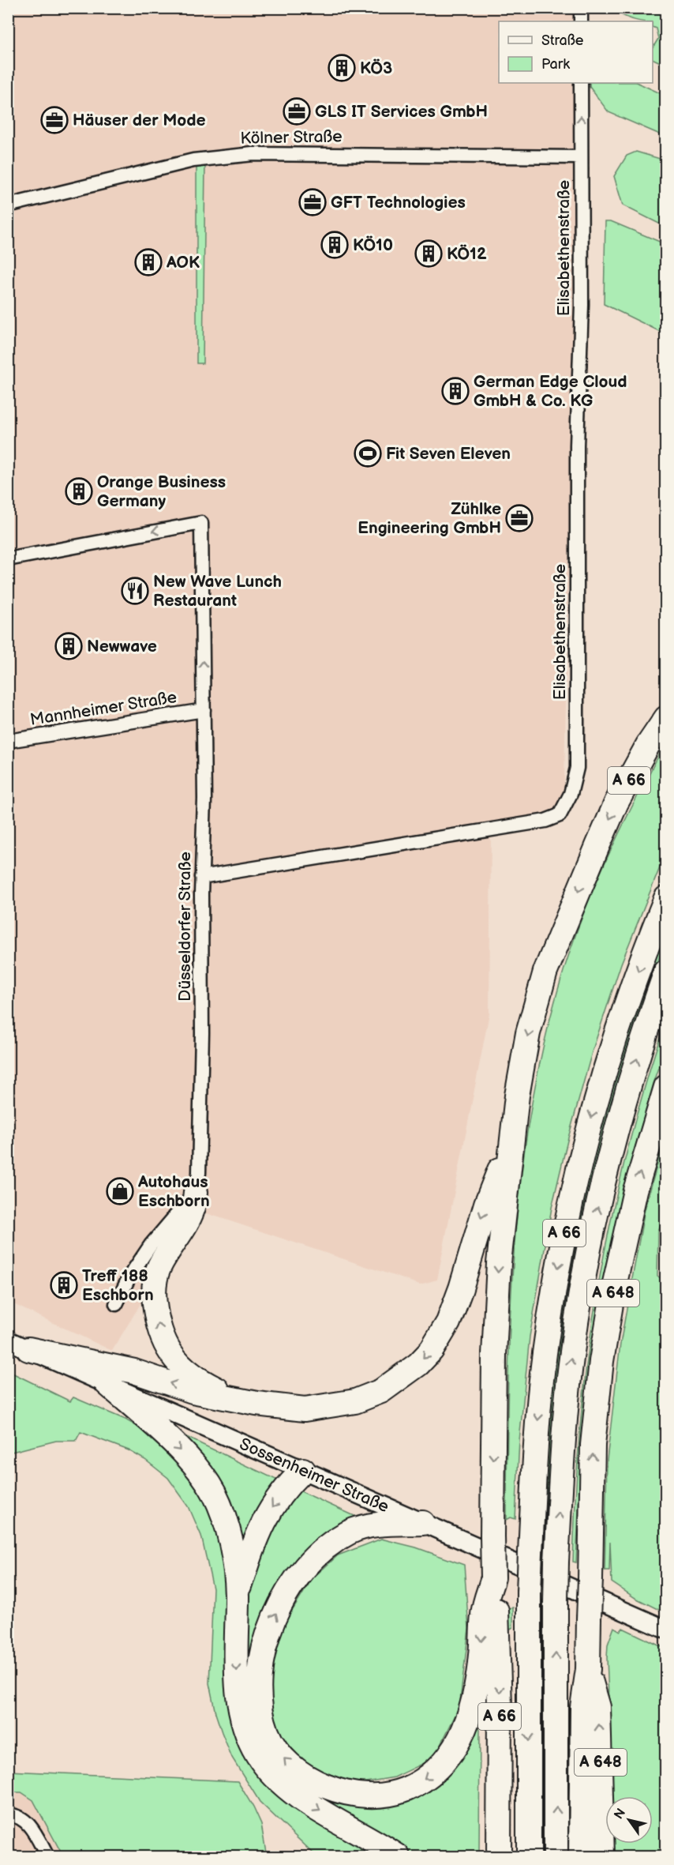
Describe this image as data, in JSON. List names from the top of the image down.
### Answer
{
  "streets": {
    "highway": ["A 66", "A 648"],
    "main road": ["Sossenheimer Straße"],
    "street": [
      "Kölner Straße",
      "Elisabethenstraße",
      "Mannheimer Straße",
      "Düsseldorfer Straße"
    ]
  },
  "crossings": [
    ["Kölner Straße", "Elisabethenstraße"],
    ["Elisabethenstraße", "Düsseldorfer Straße"],
    ["Mannheimer Straße", "Düsseldorfer Straße"]
  ],
  "places": {
    "building": [
      "KÖ3",
      "KÖ10",
      "KÖ12",
      "AOK",
      "German Edge Cloud GmbH & Co. KG",
      "Orange Business Germany",
      "Newwave",
      "Treff 188 Eschborn"
    ],
    "office": [
      "GLS IT Services GmbH",
      "Häuser der Mode",
      "GFT Technologies",
      "Zühlke Engineering GmbH"
    ],
    "sports": ["Fit Seven Eleven"],
    "restaurant": ["New Wave Lunch Restaurant"],
    "shop": ["Autohaus Eschborn"]
  },
  "legend": ["Straße", "Park"],
  "north": "top left"
}
